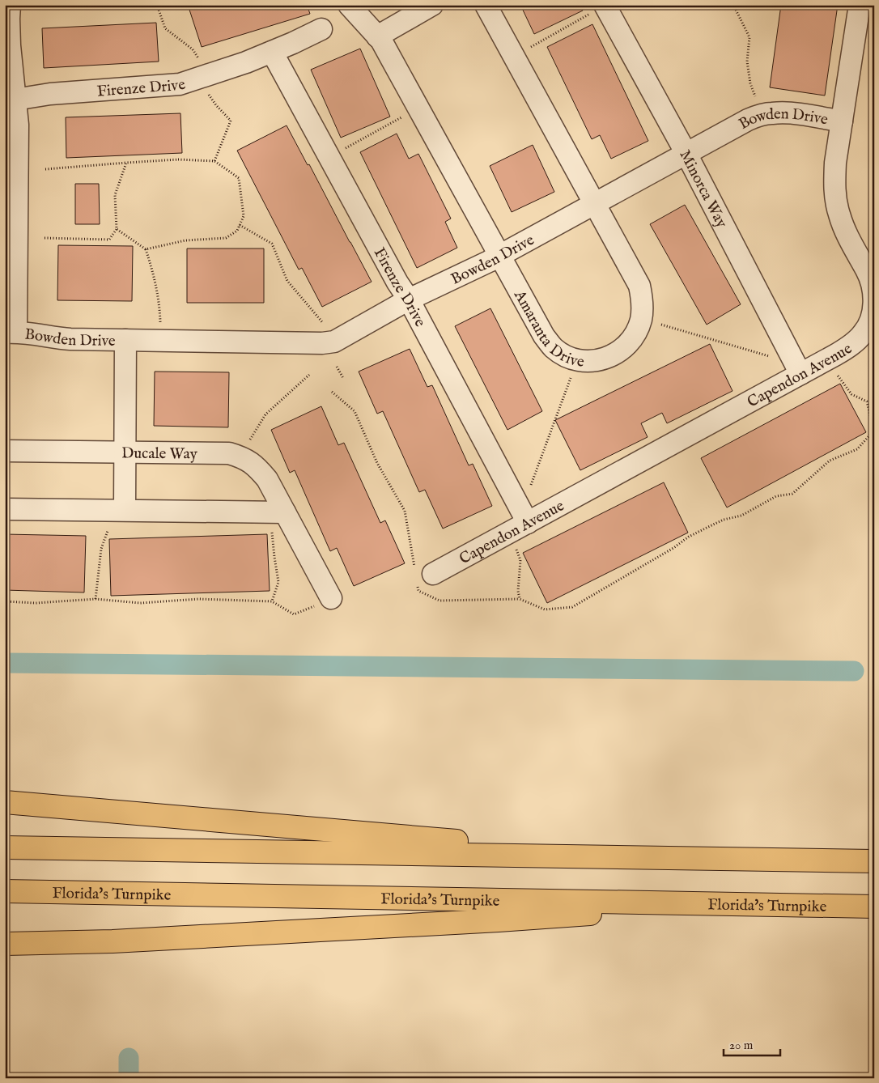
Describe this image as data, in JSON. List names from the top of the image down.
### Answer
{
  "streets": {
    "highway": ["Florida's Turnpike"],
    "street": [
      "Firenze Drive",
      "Bowden Drive",
      "Minorca Way",
      "Amaranta Drive",
      "Capendon Avenue",
      "Ducale Way"
    ]
  },
  "crossings": [
    ["Firenze Drive", "Bowden Drive"],
    ["Firenze Drive", "Capendon Avenue"],
    ["Bowden Drive", "Minorca Way"],
    ["Bowden Drive", "Amaranta Drive"],
    ["Bowden Drive", "Capendon Avenue"],
    ["Bowden Drive", "Ducale Way"],
    ["Minorca Way", "Capendon Avenue"]
  ],
  "scale_bar": "20 m"
}
